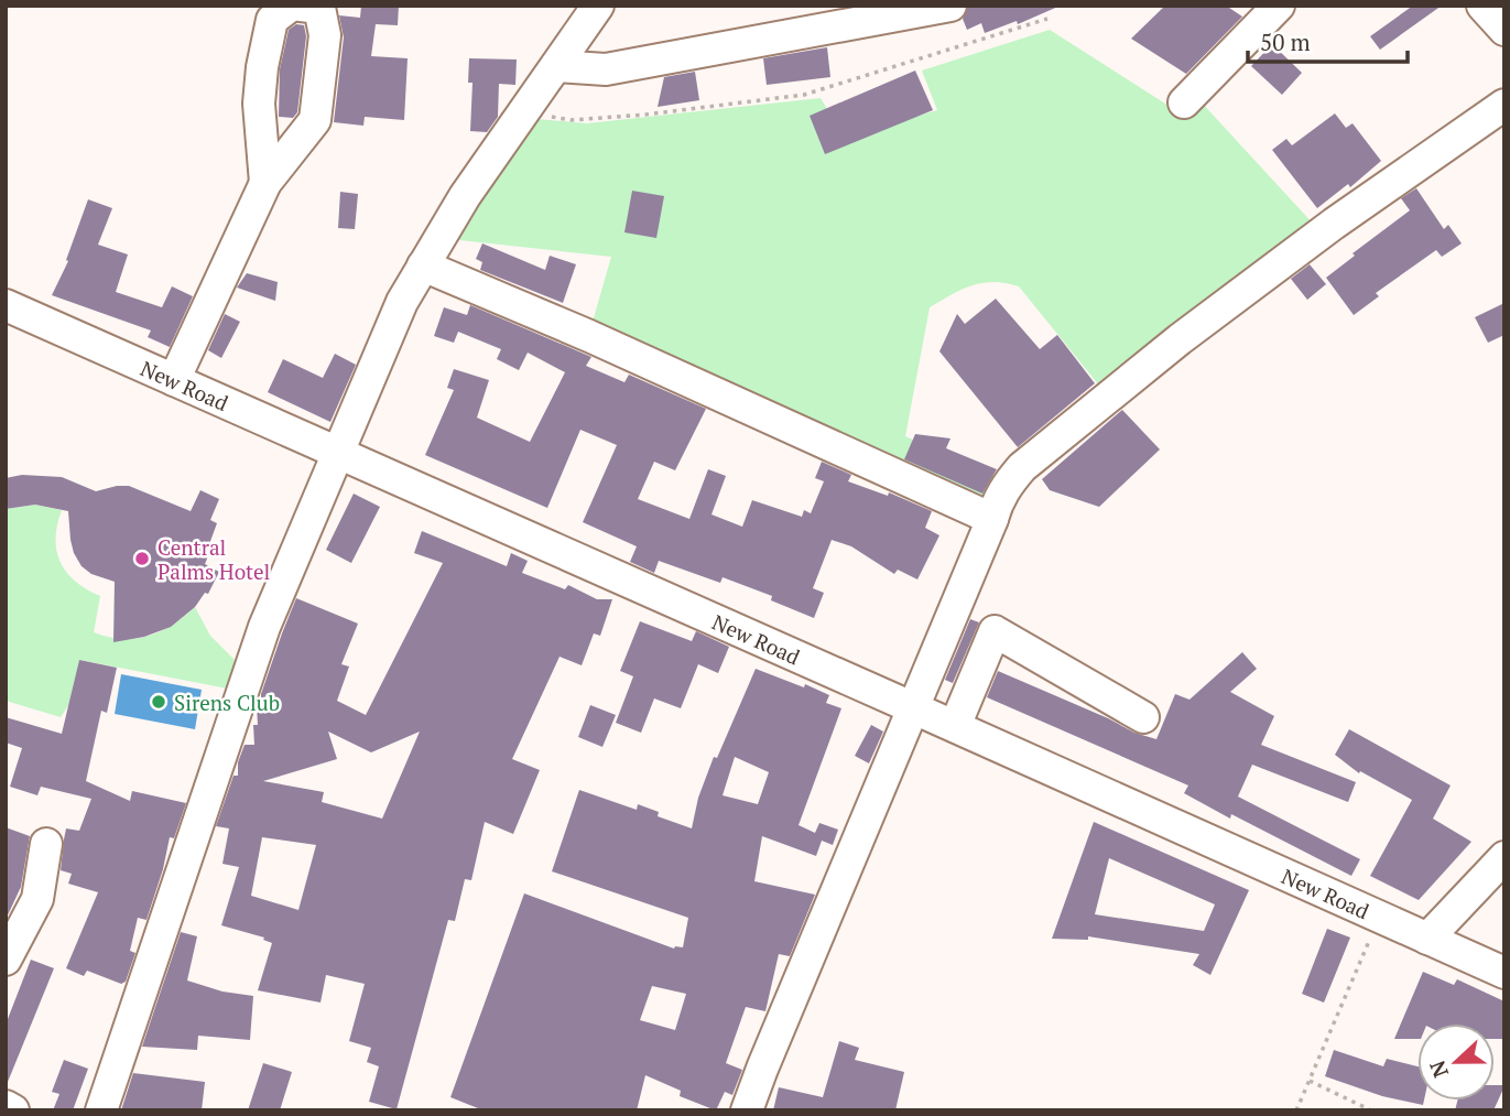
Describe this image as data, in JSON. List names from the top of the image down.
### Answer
{
  "streets": {
    "street": ["New Road"]
  },
  "places": ["Central Palms Hotel", "Sirens Club"],
  "scale_bar": "50 m",
  "north": "left"
}
